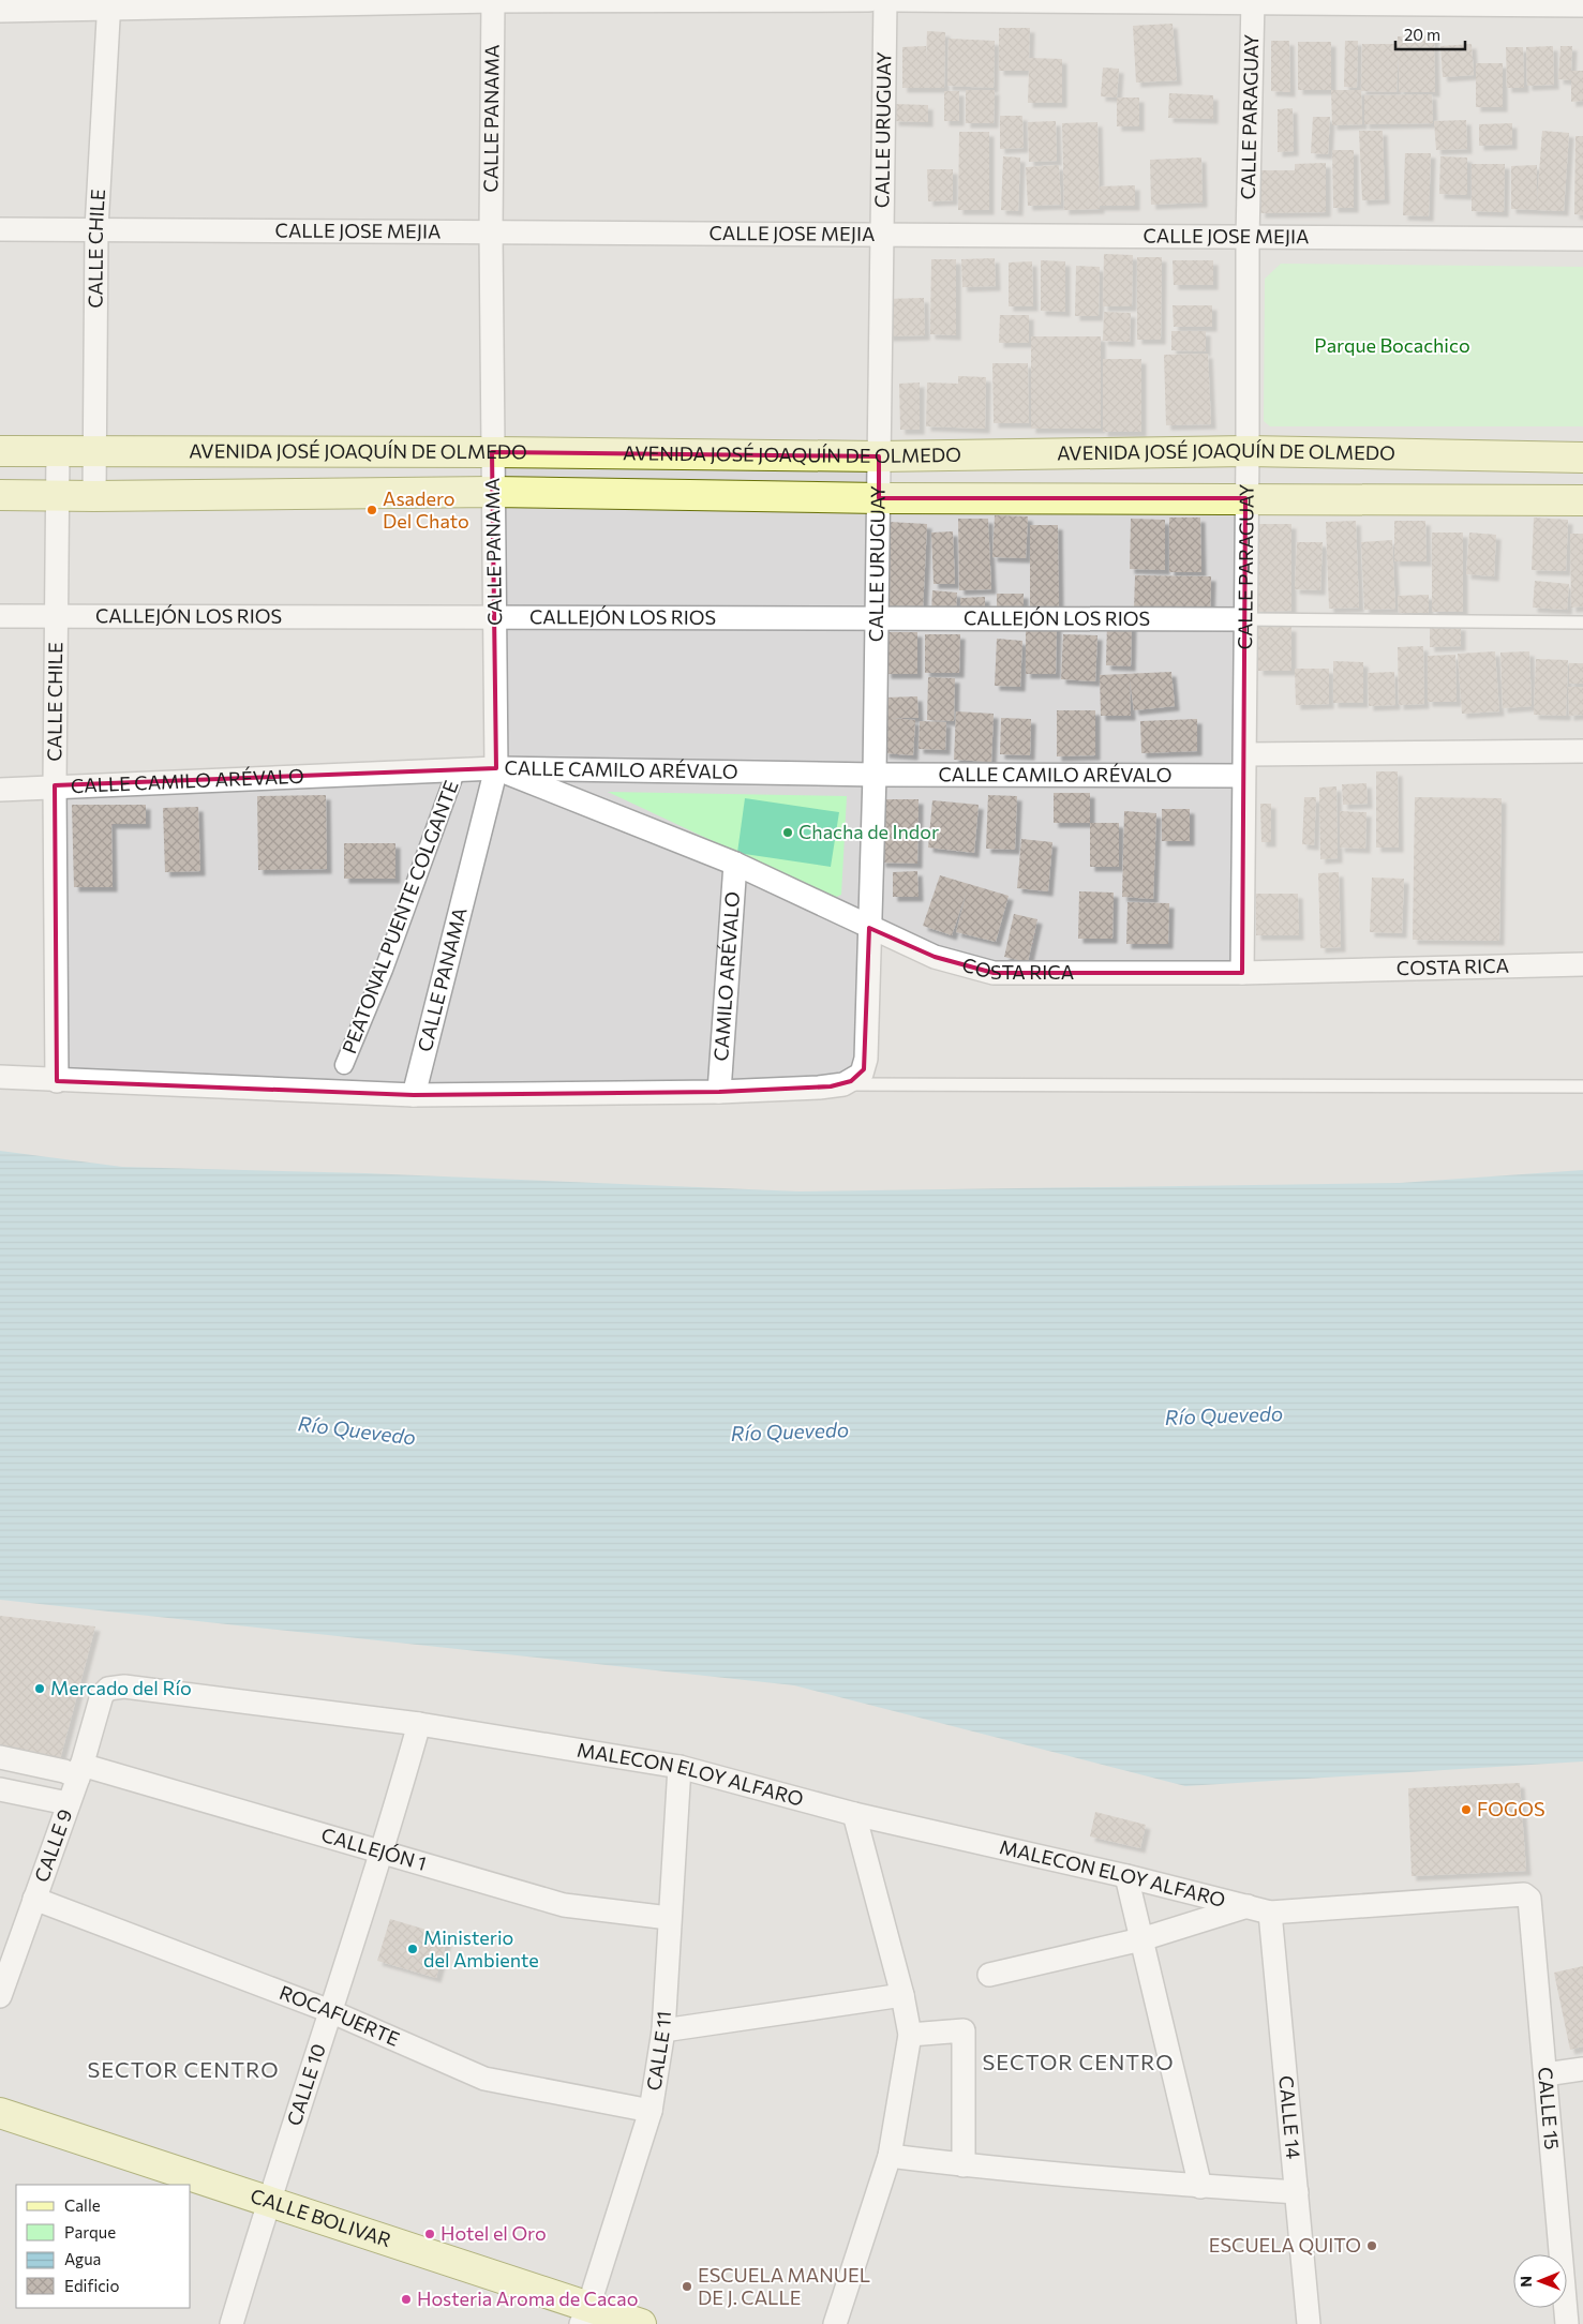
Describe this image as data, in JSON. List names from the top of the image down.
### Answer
{
  "streets": {
    "main road": ["AVENIDA JOSÉ JOAQUÍN DE OLMEDO", "CALLE BOLIVAR"],
    "street": [
      "CALLE PARAGUAY",
      "CALLE PANAMA",
      "CALLE URUGUAY",
      "CALLE JOSE MEJIA",
      "CALLE CHILE",
      "CALLEJÓN LOS RIOS",
      "CALLE CAMILO ARÉVALO",
      "PEATONAL PUENTE COLGANTE",
      "COSTA RICA",
      "CAMILO ARÉVALO",
      "MALECON ELOY ALFARO",
      "CALLE 9",
      "CALLEJÓN 1",
      "ROCAFUERTE",
      "CALLE 11",
      "CALLE 10",
      "CALLE 15",
      "CALLE 14"
    ]
  },
  "crossings": [
    ["CALLE PARAGUAY", "CALLE JOSE MEJIA"],
    ["CALLE PARAGUAY", "AVENIDA JOSÉ JOAQUÍN DE OLMEDO"],
    ["CALLE PARAGUAY", "CALLEJÓN LOS RIOS"],
    ["CALLE PARAGUAY", "CALLE CAMILO ARÉVALO"],
    ["CALLE PARAGUAY", "COSTA RICA"],
    ["CALLE PANAMA", "CALLE JOSE MEJIA"],
    ["CALLE PANAMA", "AVENIDA JOSÉ JOAQUÍN DE OLMEDO"],
    ["CALLE PANAMA", "CALLEJÓN LOS RIOS"],
    ["CALLE PANAMA", "CALLE CAMILO ARÉVALO"],
    ["CALLE PANAMA", "COSTA RICA"],
    ["CALLE URUGUAY", "CALLE JOSE MEJIA"],
    ["CALLE URUGUAY", "AVENIDA JOSÉ JOAQUÍN DE OLMEDO"],
    ["CALLE URUGUAY", "CALLEJÓN LOS RIOS"],
    ["CALLE URUGUAY", "CALLE CAMILO ARÉVALO"],
    ["CALLE URUGUAY", "COSTA RICA"],
    ["CALLE JOSE MEJIA", "CALLE CHILE"],
    ["CALLE CHILE", "AVENIDA JOSÉ JOAQUÍN DE OLMEDO"],
    ["CALLE CHILE", "CALLEJÓN LOS RIOS"],
    ["CALLE CHILE", "CALLE CAMILO ARÉVALO"],
    ["CALLE CAMILO ARÉVALO", "PEATONAL PUENTE COLGANTE"],
    ["CALLE CAMILO ARÉVALO", "COSTA RICA"],
    ["COSTA RICA", "CAMILO ARÉVALO"],
    ["MALECON ELOY ALFARO", "CALLE 9"],
    ["MALECON ELOY ALFARO", "CALLE 11"],
    ["MALECON ELOY ALFARO", "CALLE 10"],
    ["MALECON ELOY ALFARO", "CALLE 15"],
    ["MALECON ELOY ALFARO", "CALLE 14"],
    ["CALLE 9", "CALLEJÓN 1"],
    ["CALLE 9", "ROCAFUERTE"],
    ["CALLEJÓN 1", "CALLE 11"],
    ["CALLEJÓN 1", "CALLE 10"],
    ["ROCAFUERTE", "CALLE 11"],
    ["ROCAFUERTE", "CALLE 10"],
    ["CALLE 11", "CALLE BOLIVAR"],
    ["CALLE 10", "CALLE BOLIVAR"]
  ],
  "districts": ["SECTOR CENTRO", "SECTOR CENTRO"],
  "water": ["Río Quevedo"],
  "parks": ["Parque Bocachico"],
  "places": [
    "Asadero Del Chato",
    "Chacha de Indor",
    "Mercado del Río",
    "FOGOS",
    "Ministerio del Ambiente",
    "Hotel el Oro",
    "ESCUELA QUITO",
    "ESCUELA MANUEL DE J. CALLE",
    "Hosteria Aroma de Cacao"
  ],
  "legend": [
    "Calle",
    "Parque",
    "Agua",
    "Edificio"
  ],
  "scale_bar": "20 m",
  "north": "left"
}
